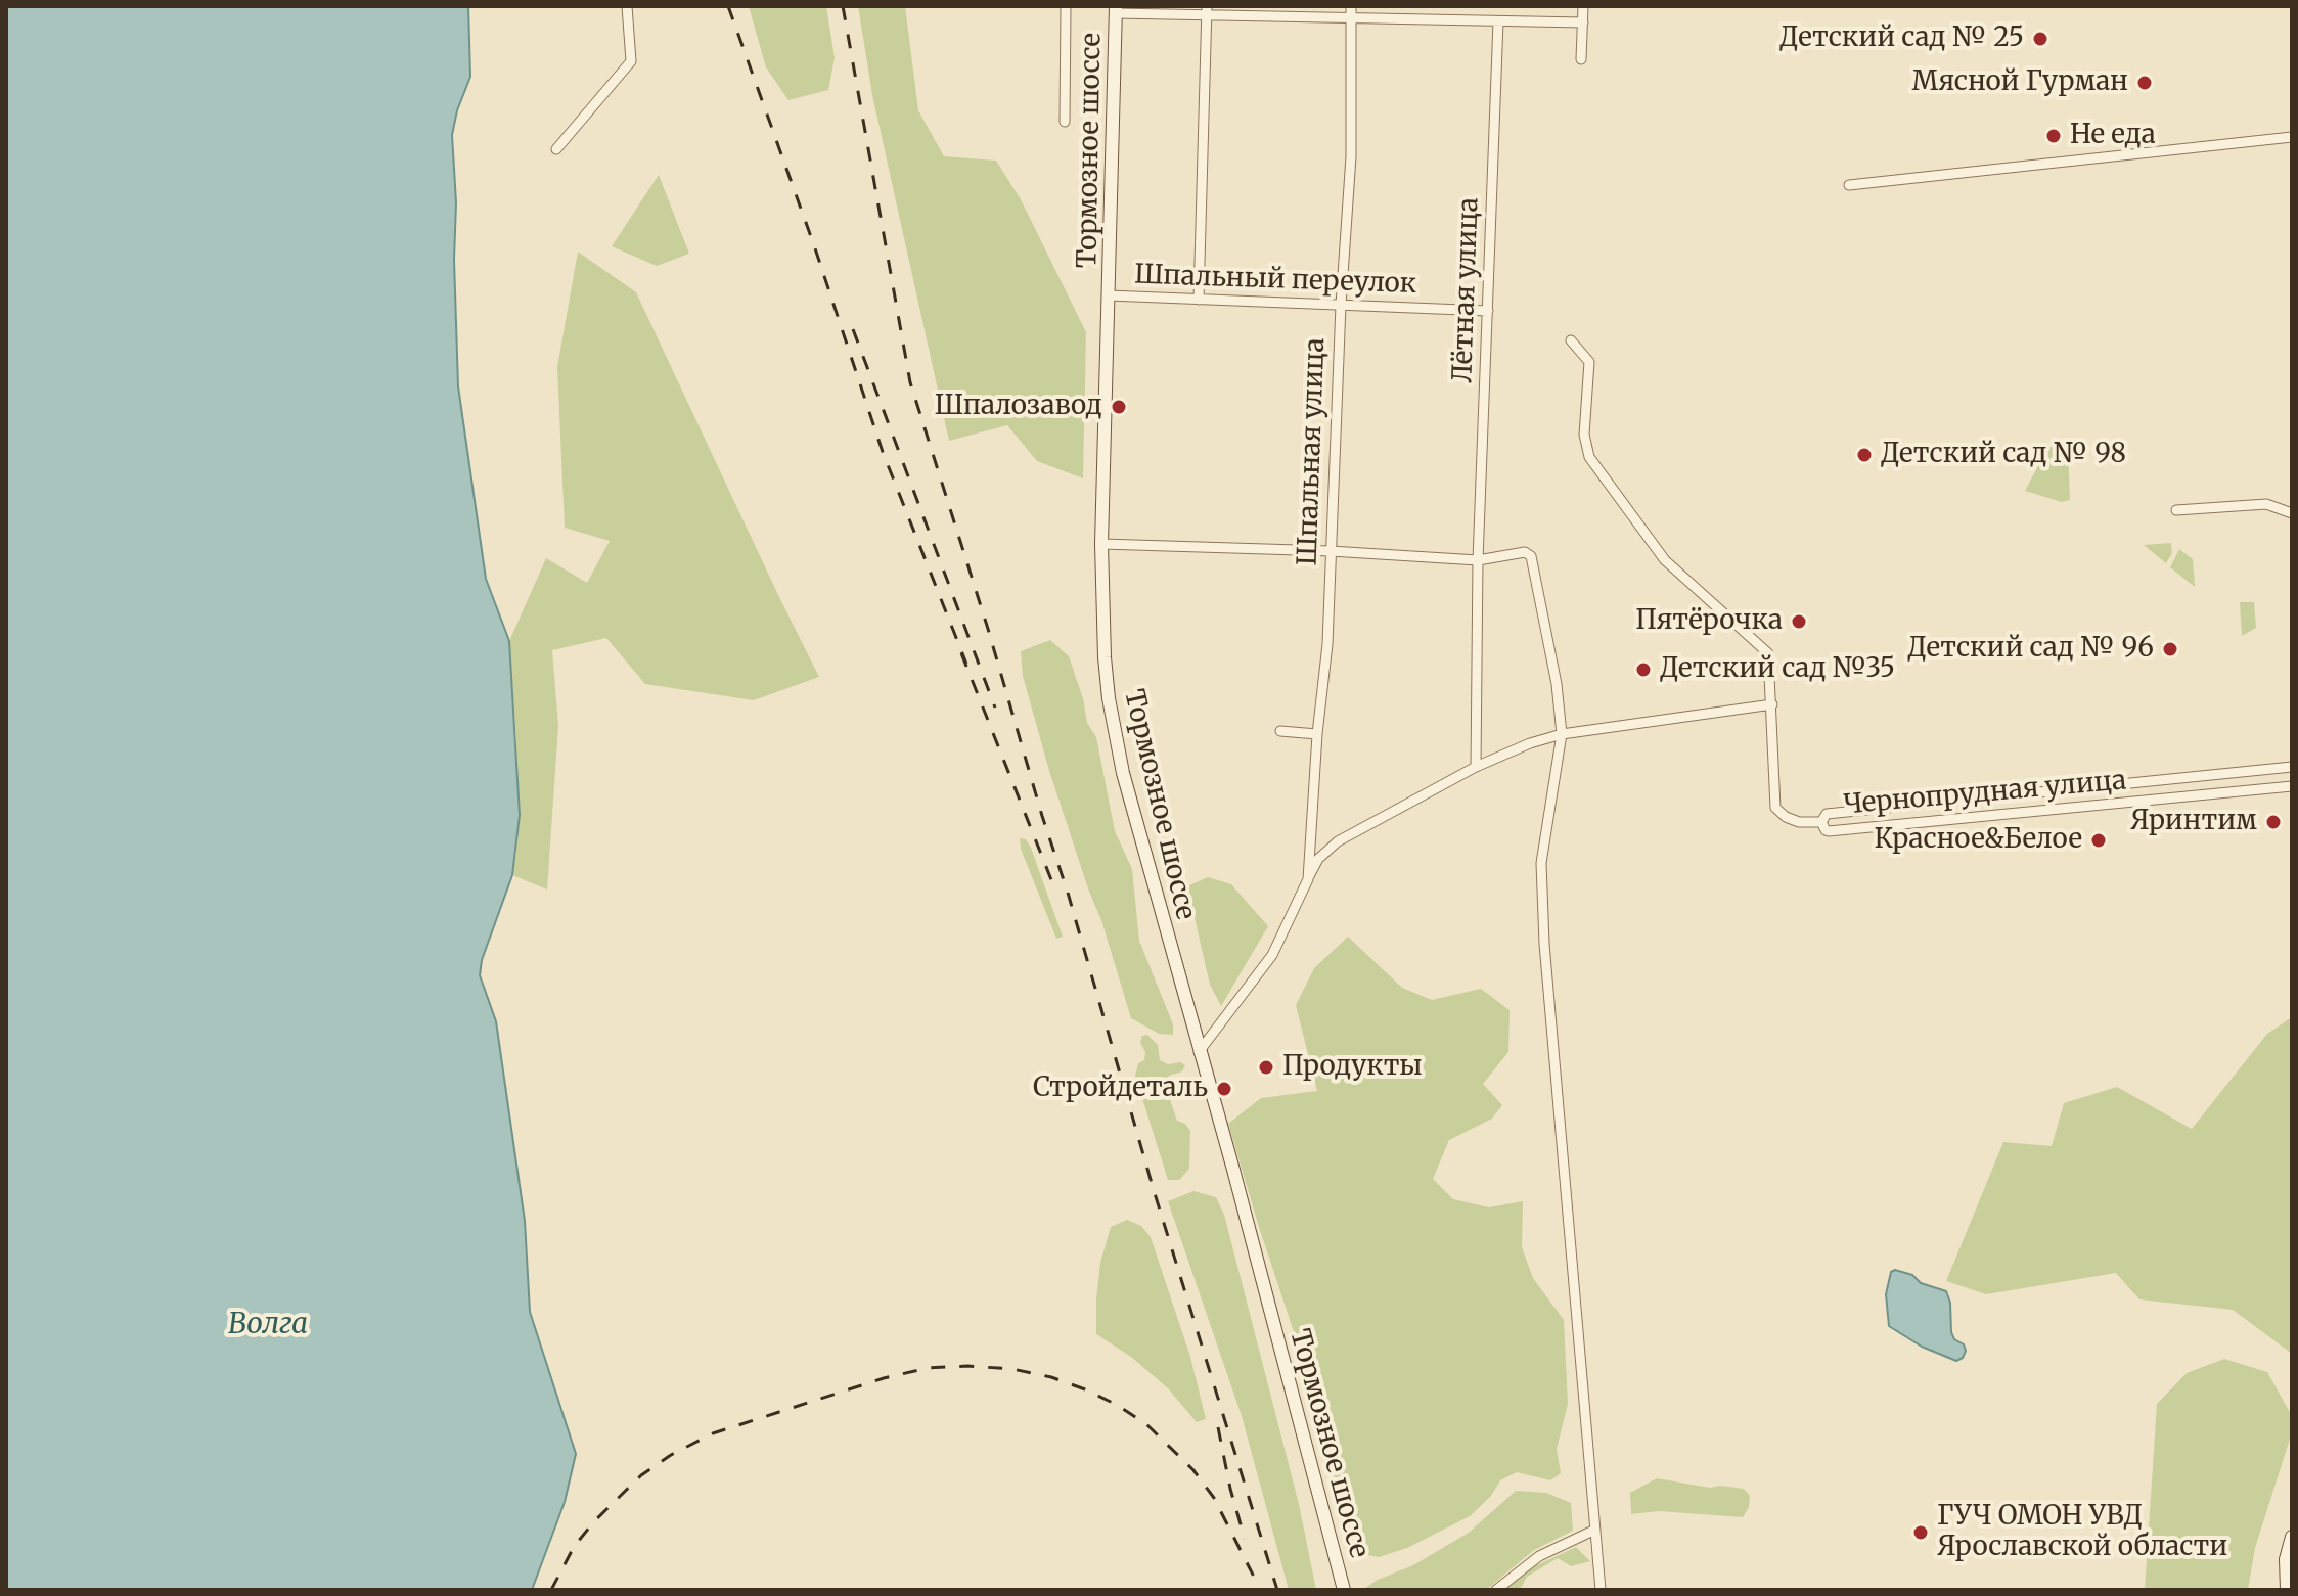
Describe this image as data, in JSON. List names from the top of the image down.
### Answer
{
  "streets": {
    "street": [
      "Тормозное шоссе",
      "Шпальный переулок",
      "Лётная улица",
      "Шпальная улица",
      "Чернопрудная улица"
    ]
  },
  "crossings": [
    ["Тормозное шоссе", "Шпальный переулок"],
    ["Тормозное шоссе", "Шпальная улица"],
    ["Шпальный переулок", "Лётная улица"],
    ["Шпальный переулок", "Шпальная улица"]
  ],
  "water": ["Волга"],
  "places": [
    "Детский сад № 25",
    "Мясной Гурман",
    "Не еда",
    "Шпалозавод",
    "Детский сад № 98",
    "Пятёрочка",
    "Детский сад № 96",
    "Детский сад №35",
    "Яринтим",
    "Красное&Белое",
    "Продукты",
    "Стройдеталь",
    "ГУЧ ОМОН УВД Ярославской области"
  ]
}
